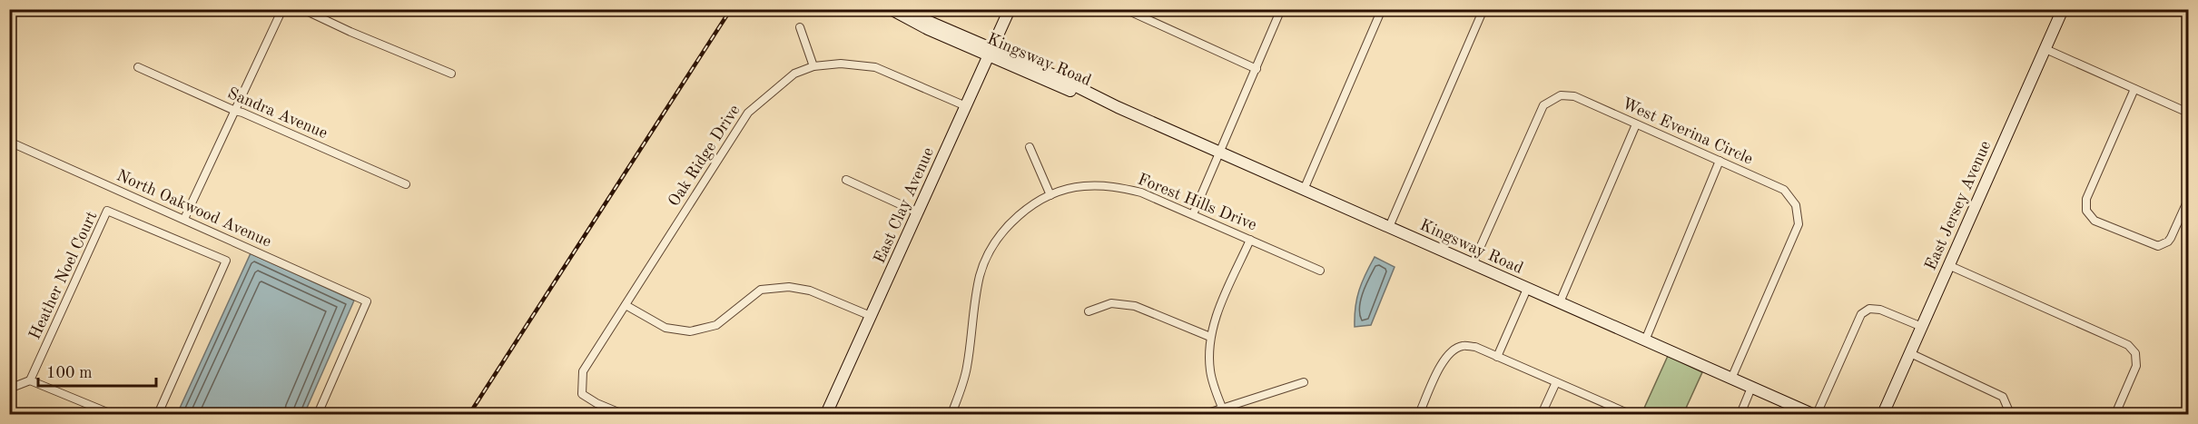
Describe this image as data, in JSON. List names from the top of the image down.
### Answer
{
  "streets": {
    "street": [
      "Kingsway Road",
      "Sandra Avenue",
      "West Everina Circle",
      "Oak Ridge Drive",
      "Forest Hills Drive",
      "East Clay Avenue",
      "East Jersey Avenue",
      "North Oakwood Avenue",
      "Heather Noel Court"
    ]
  },
  "crossings": [
    ["Kingsway Road", "West Everina Circle"],
    ["Kingsway Road", "East Clay Avenue"],
    ["Oak Ridge Drive", "East Clay Avenue"]
  ],
  "scale_bar": "100 m"
}
